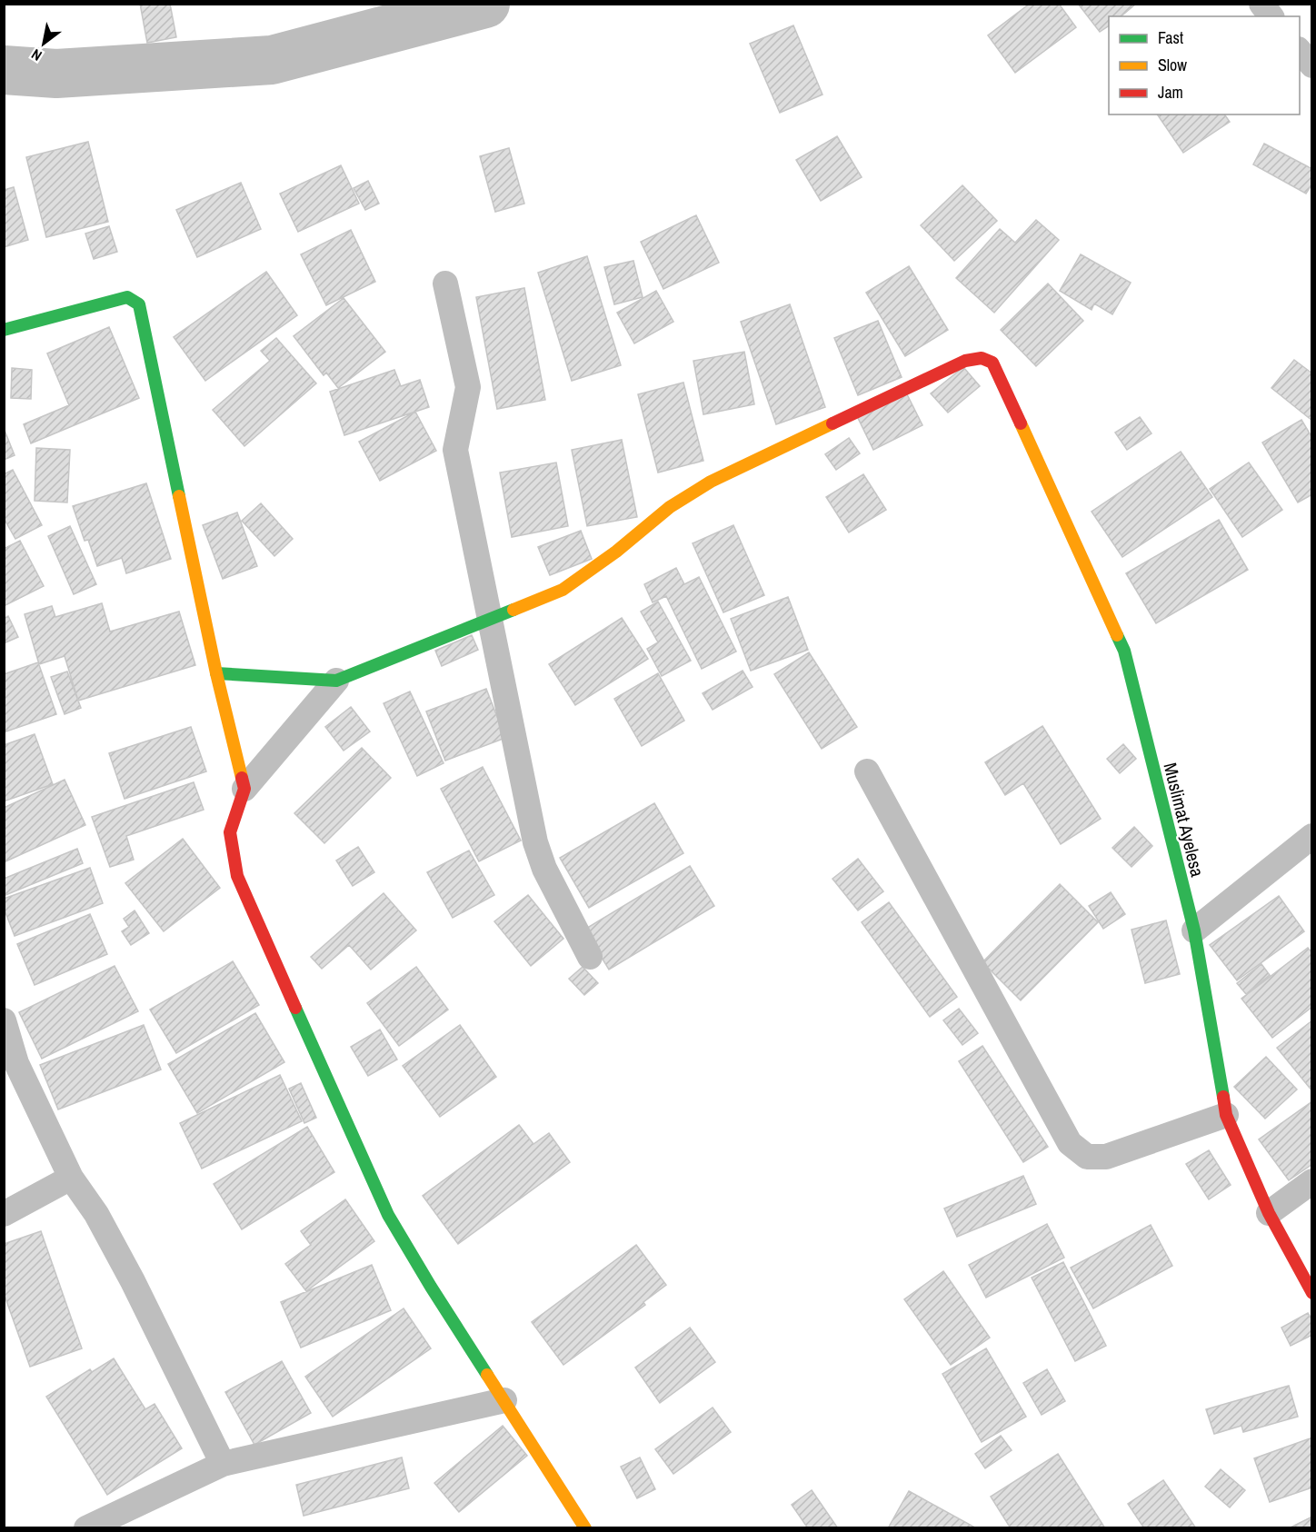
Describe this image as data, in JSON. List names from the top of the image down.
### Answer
{
  "streets": {
    "street": ["Muslimat Ayelesa"]
  },
  "legend": ["Fast", "Slow", "Jam"],
  "north": "bottom left"
}
